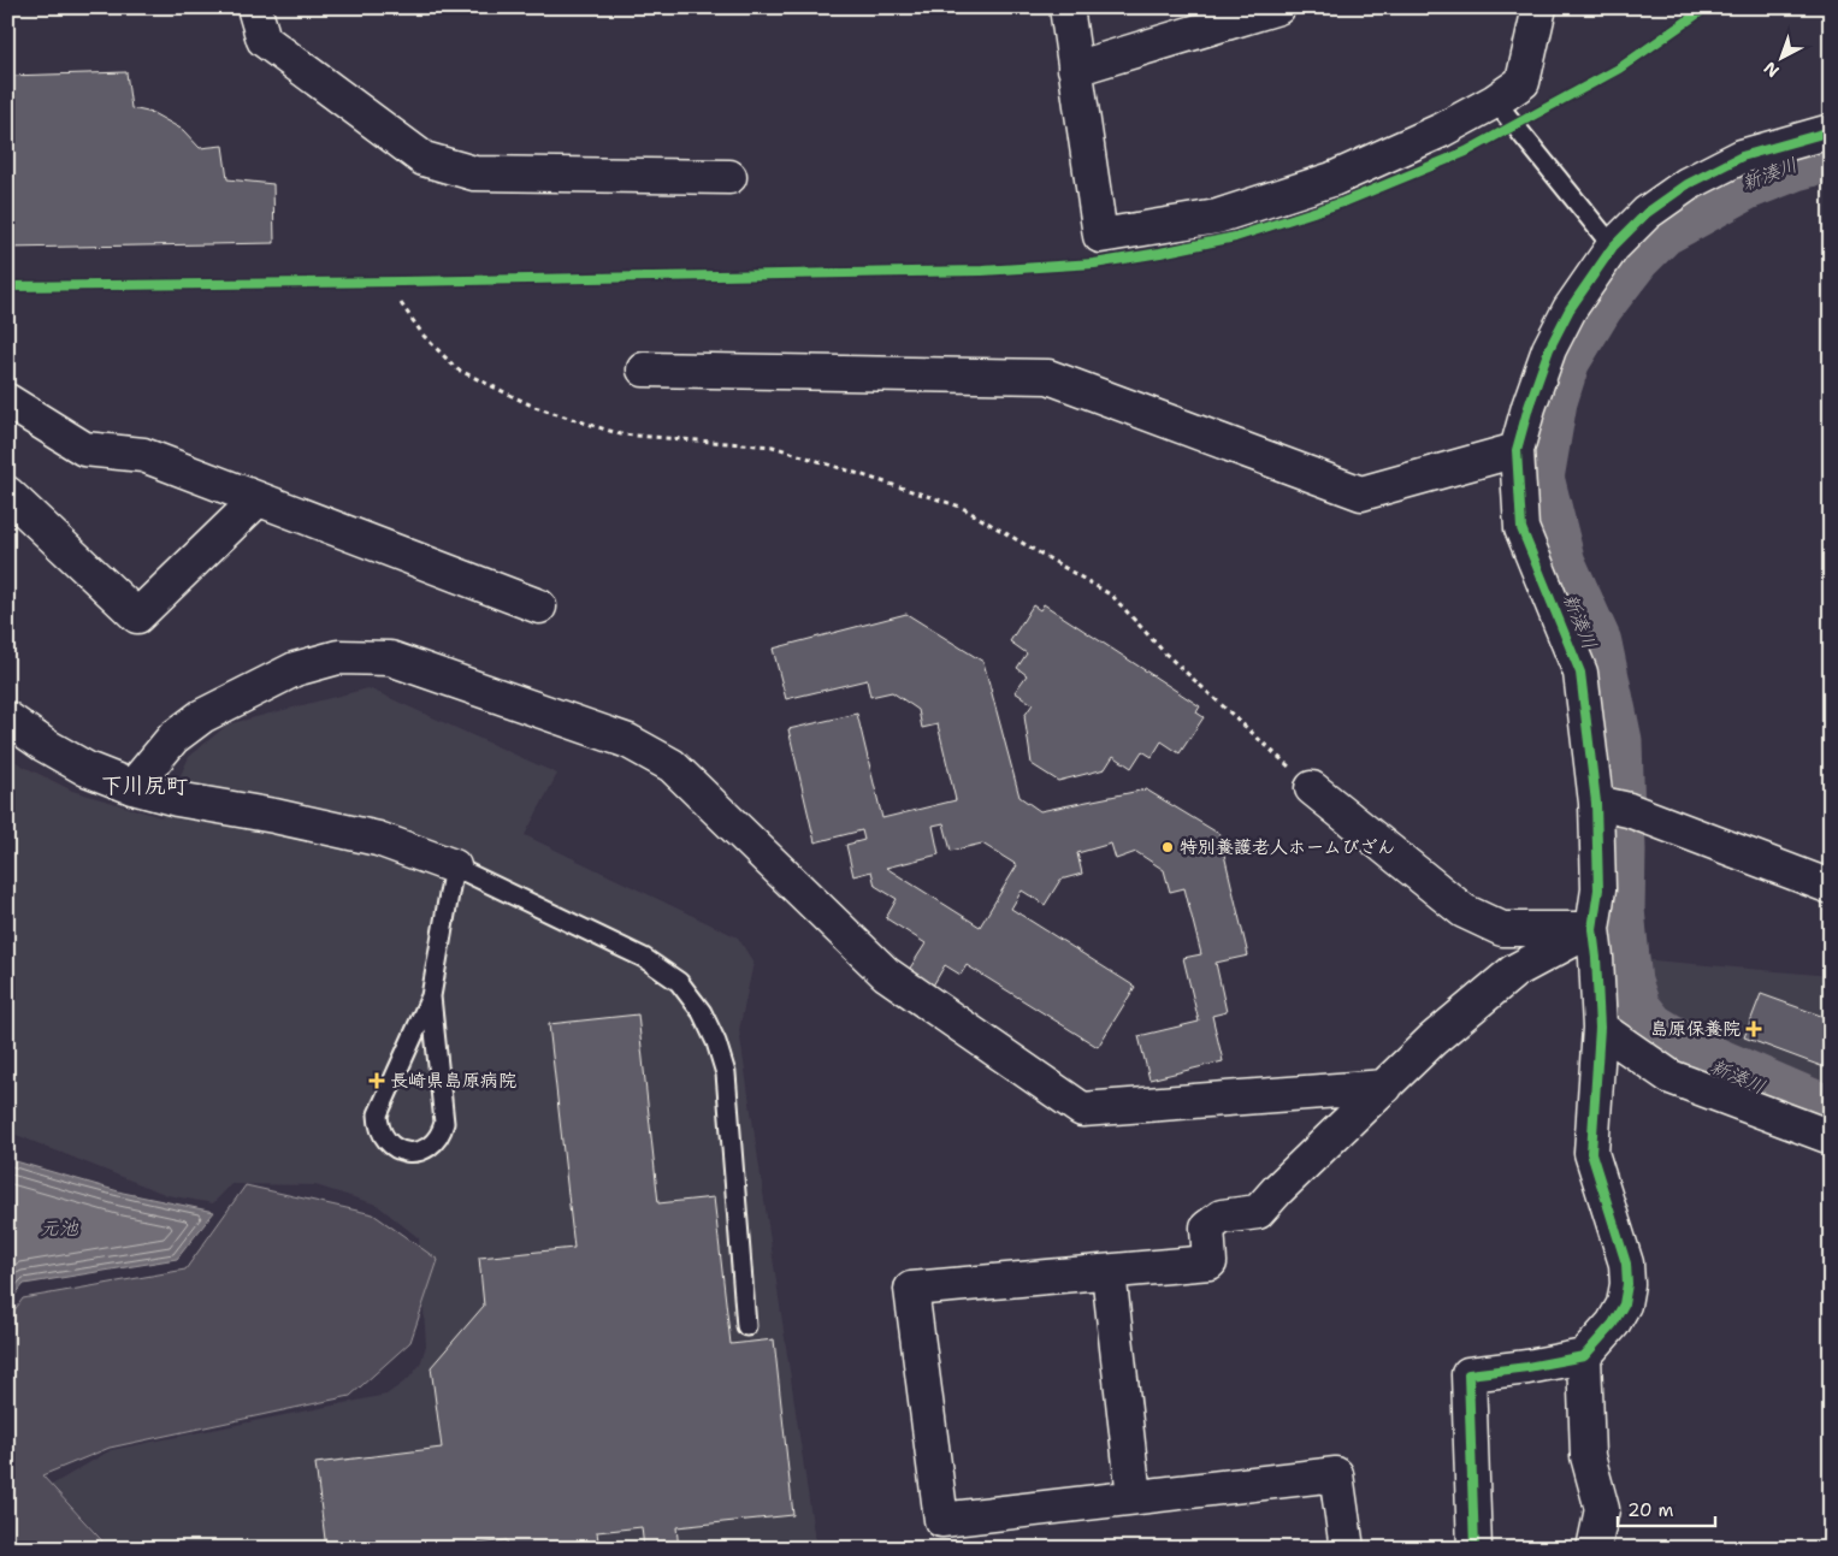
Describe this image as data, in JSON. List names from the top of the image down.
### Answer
{
  "districts": ["下川尻町"],
  "water": ["新湊川", "元池"],
  "places": {
    "other": ["特別養護老人ホームびざん"],
    "health": ["島原保養院", "長崎県島原病院"]
  },
  "scale_bar": "20 m",
  "north": "bottom left"
}
